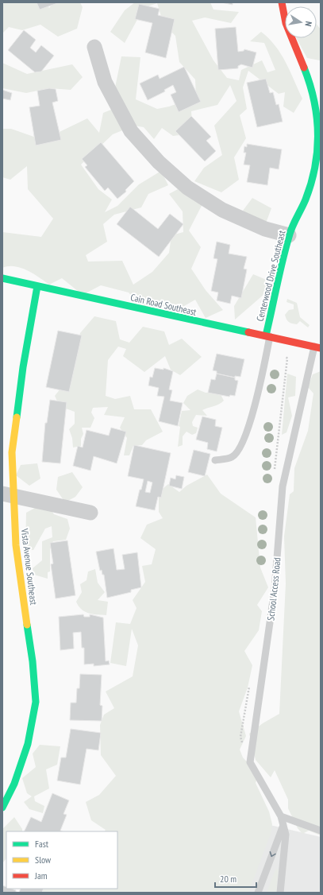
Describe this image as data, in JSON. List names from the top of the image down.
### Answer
{
  "streets": {
    "street": ["Centerwood Drive Southeast", "Cain Road Southeast", "Vista Avenue Southeast"],
    "lane": ["School Access Road"]
  },
  "crossings": [
    ["Centerwood Drive Southeast", "Cain Road Southeast"],
    ["Cain Road Southeast", "Vista Avenue Southeast"],
    ["Cain Road Southeast", "School Access Road"]
  ],
  "legend": ["Fast", "Slow", "Jam"],
  "scale_bar": "20 m",
  "north": "right"
}
